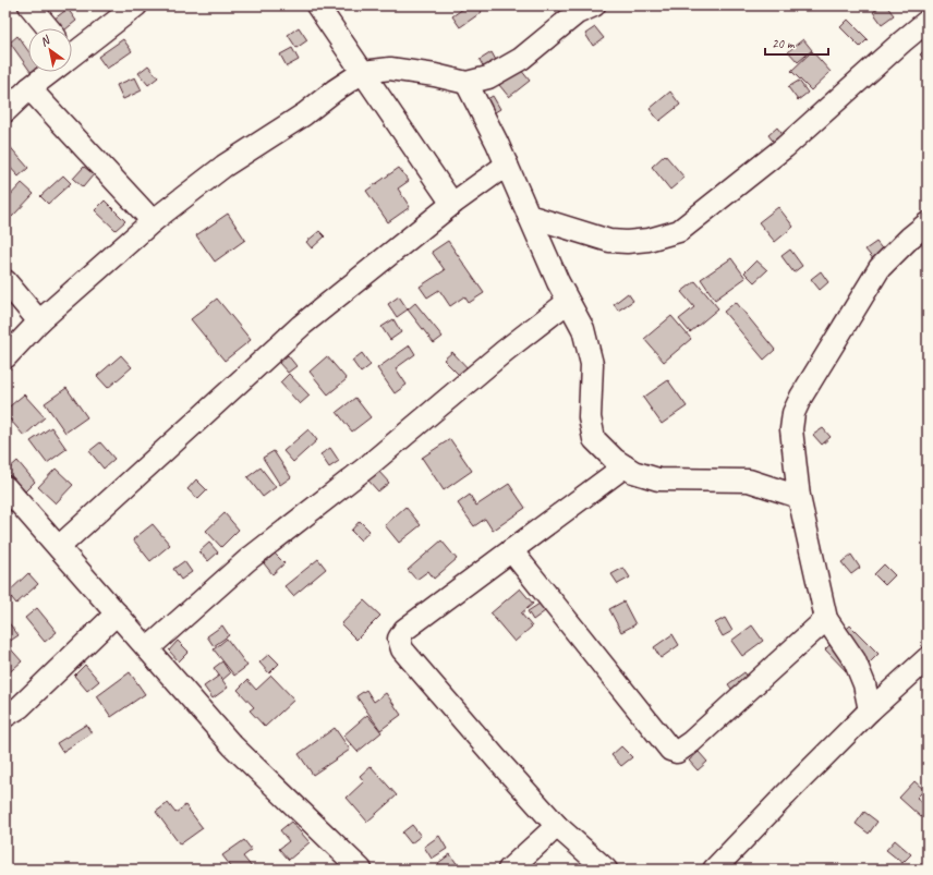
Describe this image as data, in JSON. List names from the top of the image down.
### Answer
{
  "scale_bar": "20 m",
  "north": "top left"
}
